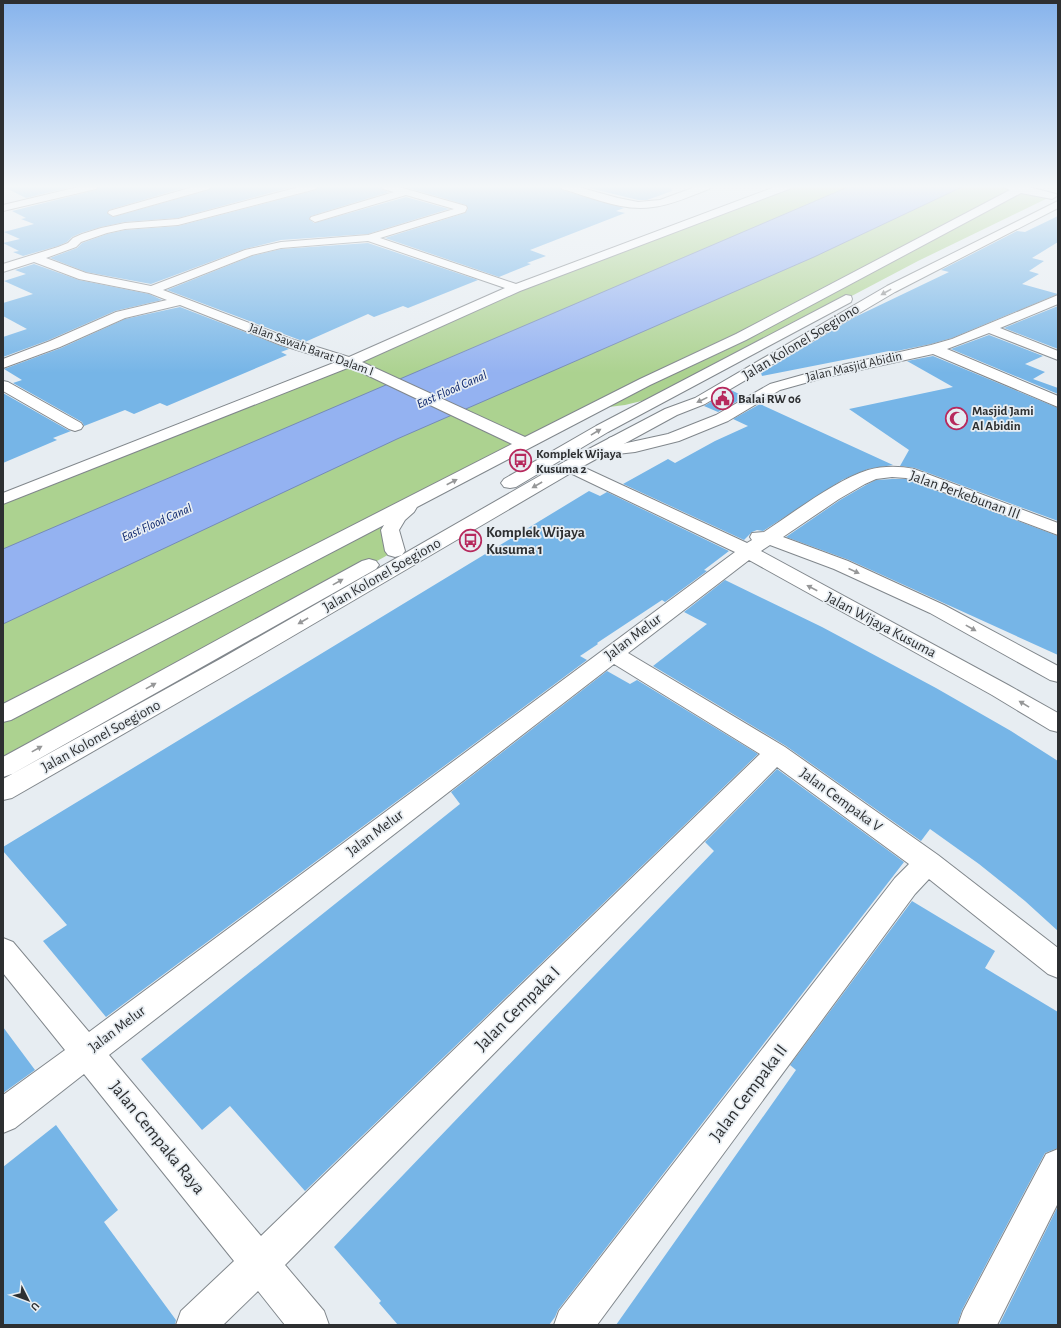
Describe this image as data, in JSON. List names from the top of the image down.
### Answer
{
  "streets": {
    "street": [
      "Jalan Kolonel Soegiono",
      "Jalan Sawah Barat Dalam I",
      "Jalan Masjid Abidin",
      "Jalan Perkebunan III",
      "Jalan Wijaya Kusuma",
      "Jalan Melur",
      "Jalan Cempaka V",
      "Jalan Cempaka I",
      "Jalan Cempaka II",
      "Jalan Cempaka Raya"
    ]
  },
  "crossings": [
    ["Jalan Kolonel Soegiono", "Jalan Masjid Abidin"],
    ["Jalan Kolonel Soegiono", "Jalan Wijaya Kusuma"],
    ["Jalan Perkebunan III", "Jalan Wijaya Kusuma"],
    ["Jalan Perkebunan III", "Jalan Melur"],
    ["Jalan Wijaya Kusuma", "Jalan Melur"],
    ["Jalan Melur", "Jalan Cempaka V"],
    ["Jalan Melur", "Jalan Cempaka Raya"],
    ["Jalan Cempaka V", "Jalan Cempaka I"],
    ["Jalan Cempaka V", "Jalan Cempaka II"],
    ["Jalan Cempaka I", "Jalan Cempaka Raya"]
  ],
  "water": ["East Flood Canal"],
  "places": {
    "public building": ["Balai RW 06"],
    "mosque": ["Masjid Jami Al Abidin"],
    "bus stop": ["Komplek Wijaya Kusuma 2", "Komplek Wijaya Kusuma 1"]
  },
  "north": "bottom right"
}
